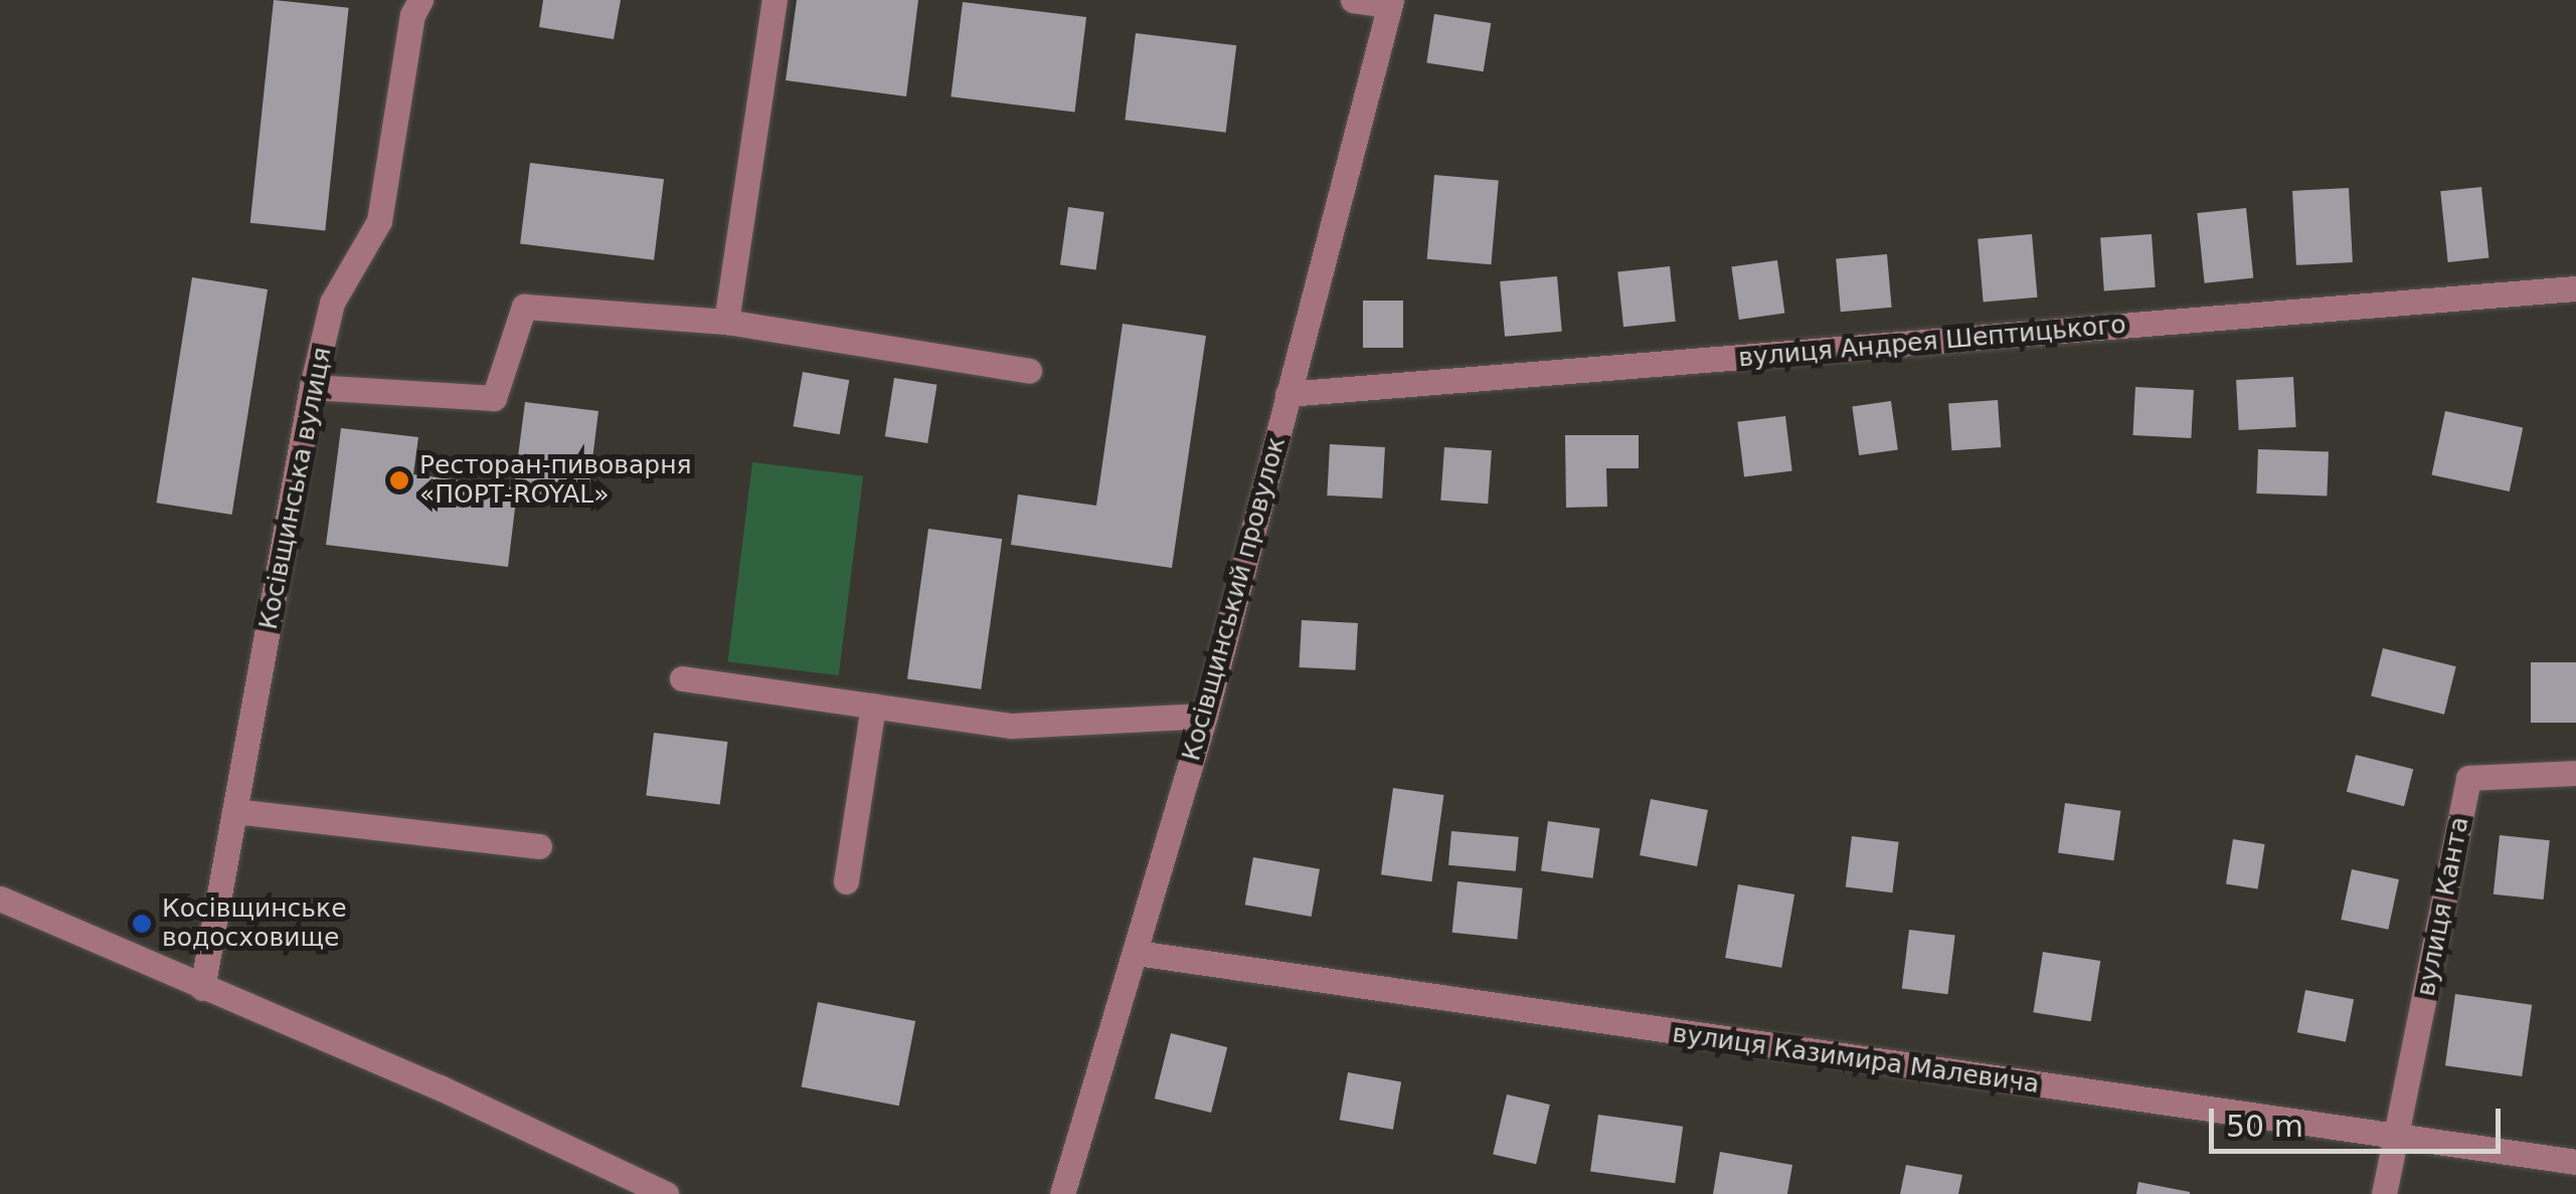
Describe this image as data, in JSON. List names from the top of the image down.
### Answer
{
  "streets": {
    "street": [
      "вулиця Андрея Шептицького",
      "Косівщинська вулиця",
      "Косівщинський провулок",
      "вулиця Канта",
      "вулиця Казимира Малевича"
    ]
  },
  "crossings": [
    ["вулиця Андрея Шептицького", "Косівщинський провулок"],
    ["Косівщинський провулок", "вулиця Казимира Малевича"],
    ["вулиця Канта", "вулиця Казимира Малевича"]
  ],
  "places": ["Ресторан-пивоварня «ПОРТ-ROYAL»", "Косівщинське водосховище"],
  "scale_bar": "50 m"
}
